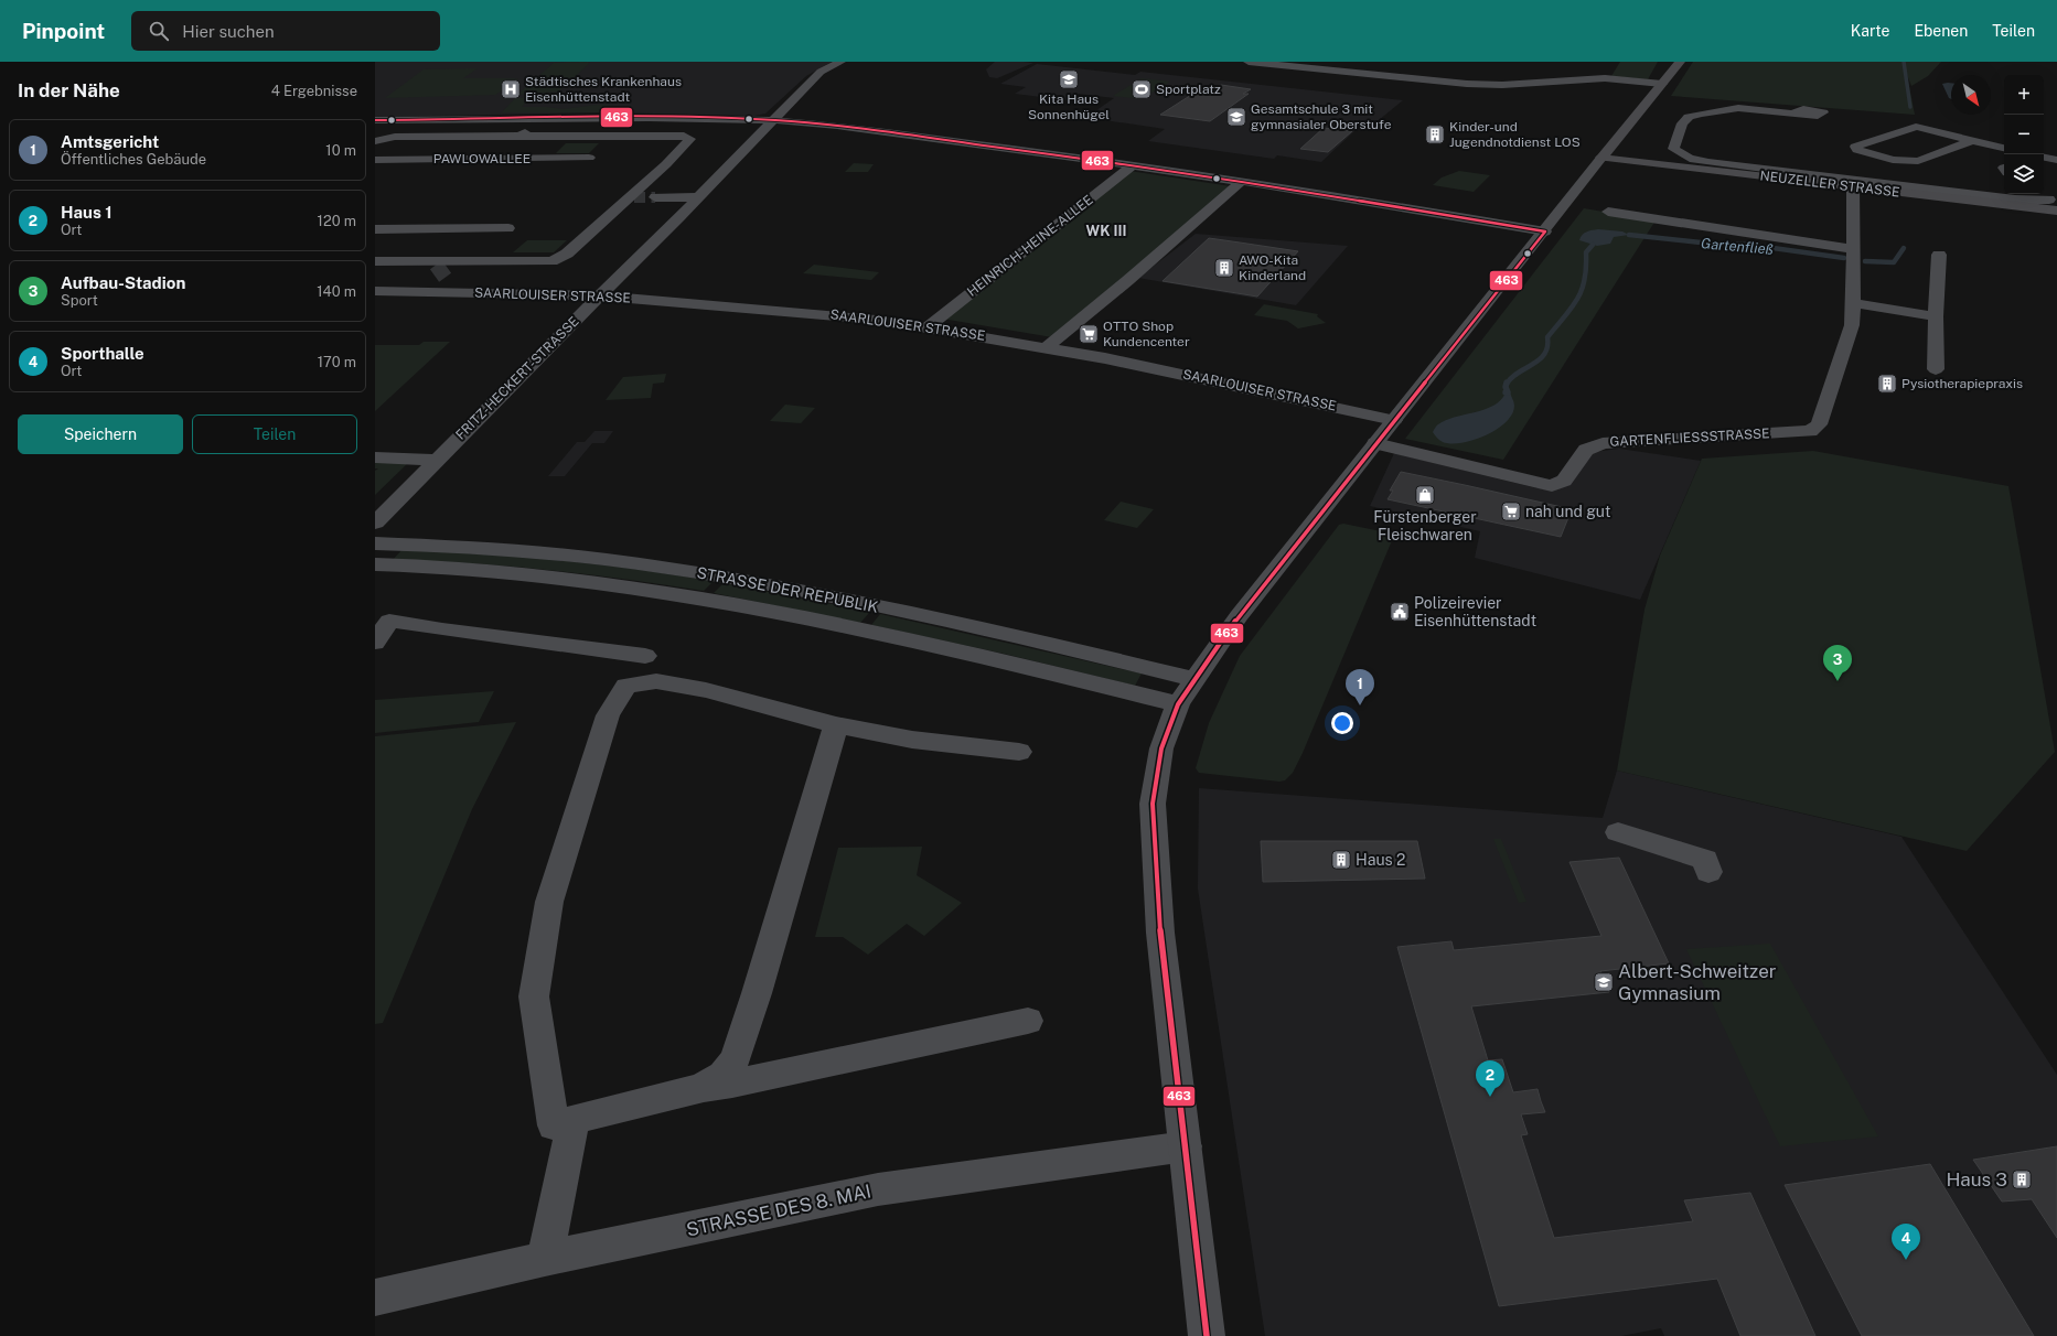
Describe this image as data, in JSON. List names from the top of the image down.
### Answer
{
  "streets": {
    "main road": ["NEUZELLER STRASSE"],
    "street": [
      "PAWLOWALLEE",
      "HEINRICH-HEINE-ALLEE",
      "SAARLOUISER STRASSE",
      "FRITZ-HECKERT-STRASSE",
      "GARTENFLIESSSTRASSE",
      "STRASSE DER REPUBLIK",
      "STRASSE DES 8. MAI"
    ]
  },
  "crossings": [
    ["NEUZELLER STRASSE", "GARTENFLIESSSTRASSE"],
    ["HEINRICH-HEINE-ALLEE", "SAARLOUISER STRASSE"],
    ["SAARLOUISER STRASSE", "FRITZ-HECKERT-STRASSE"]
  ],
  "districts": ["WK III"],
  "water": ["Gartenfließ"],
  "places": {
    "school or university": ["Kita Haus Sonnenhügel", "Gesamtschule 3 mit gymnasialer Oberstufe", "Albert-Schweitzer Gymnasium"],
    "hospital": ["Städtisches Krankenhaus Eisenhüttenstadt"],
    "sports": ["Sportplatz"],
    "building": [
      "Kinder-und Jugendnotdienst LOS",
      "AWO-Kita Kinderland",
      "Pysiotherapiepraxis",
      "Haus 2",
      "Haus 3"
    ],
    "supermarket": ["OTTO Shop Kundencenter", "nah und gut"],
    "shop": ["Fürstenberger Fleischwaren"],
    "public building": ["Polizeirevier Eisenhüttenstadt"]
  },
  "lines": ["transit line 463"],
  "north": "bottom right",
  "page": {
    "header": "Pinpoint",
    "search": "Hier suchen",
    "nav": ["Karte", "Ebenen", "Teilen"],
    "heading": ["In der Nähe", "4 Ergebnisse"],
    "map_buttons": ["+", "−"],
    "list": [
      {
        "mark": "1",
        "name": "Amtsgericht",
        "note": "Öffentliches Gebäude",
        "value": "10 m"
      },
      {
        "mark": "2",
        "name": "Haus 1",
        "note": "Ort",
        "value": "120 m"
      },
      {
        "mark": "3",
        "name": "Aufbau-Stadion",
        "note": "Sport",
        "value": "140 m"
      },
      {
        "mark": "4",
        "name": "Sporthalle",
        "note": "Ort",
        "value": "170 m"
      }
    ],
    "buttons": ["Speichern", "Teilen"],
    "pins": [
      "3",
      "1",
      "2",
      "4"
    ]
  }
}
